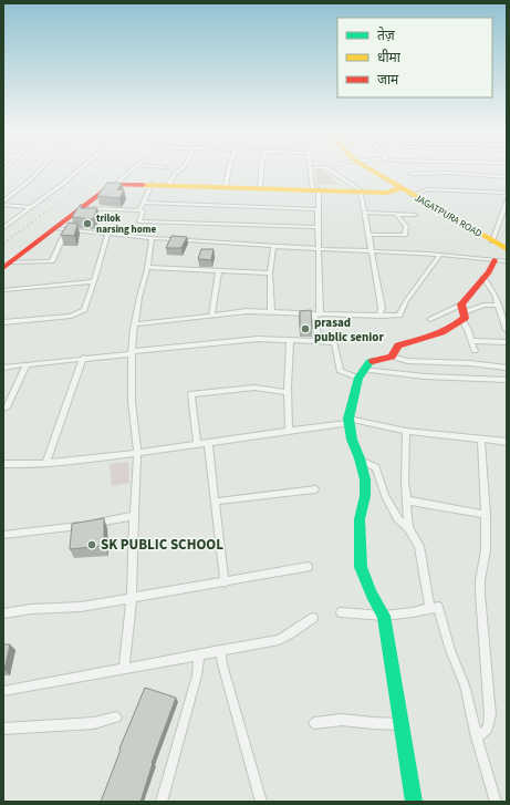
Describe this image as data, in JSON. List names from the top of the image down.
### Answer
{
  "streets": {
    "street": ["JAGATPURA ROAD"]
  },
  "places": ["trilok narsing home", "prasad public senior", "SK PUBLIC SCHOOL"],
  "legend": ["तेज़", "धीमा", "जाम"]
}
